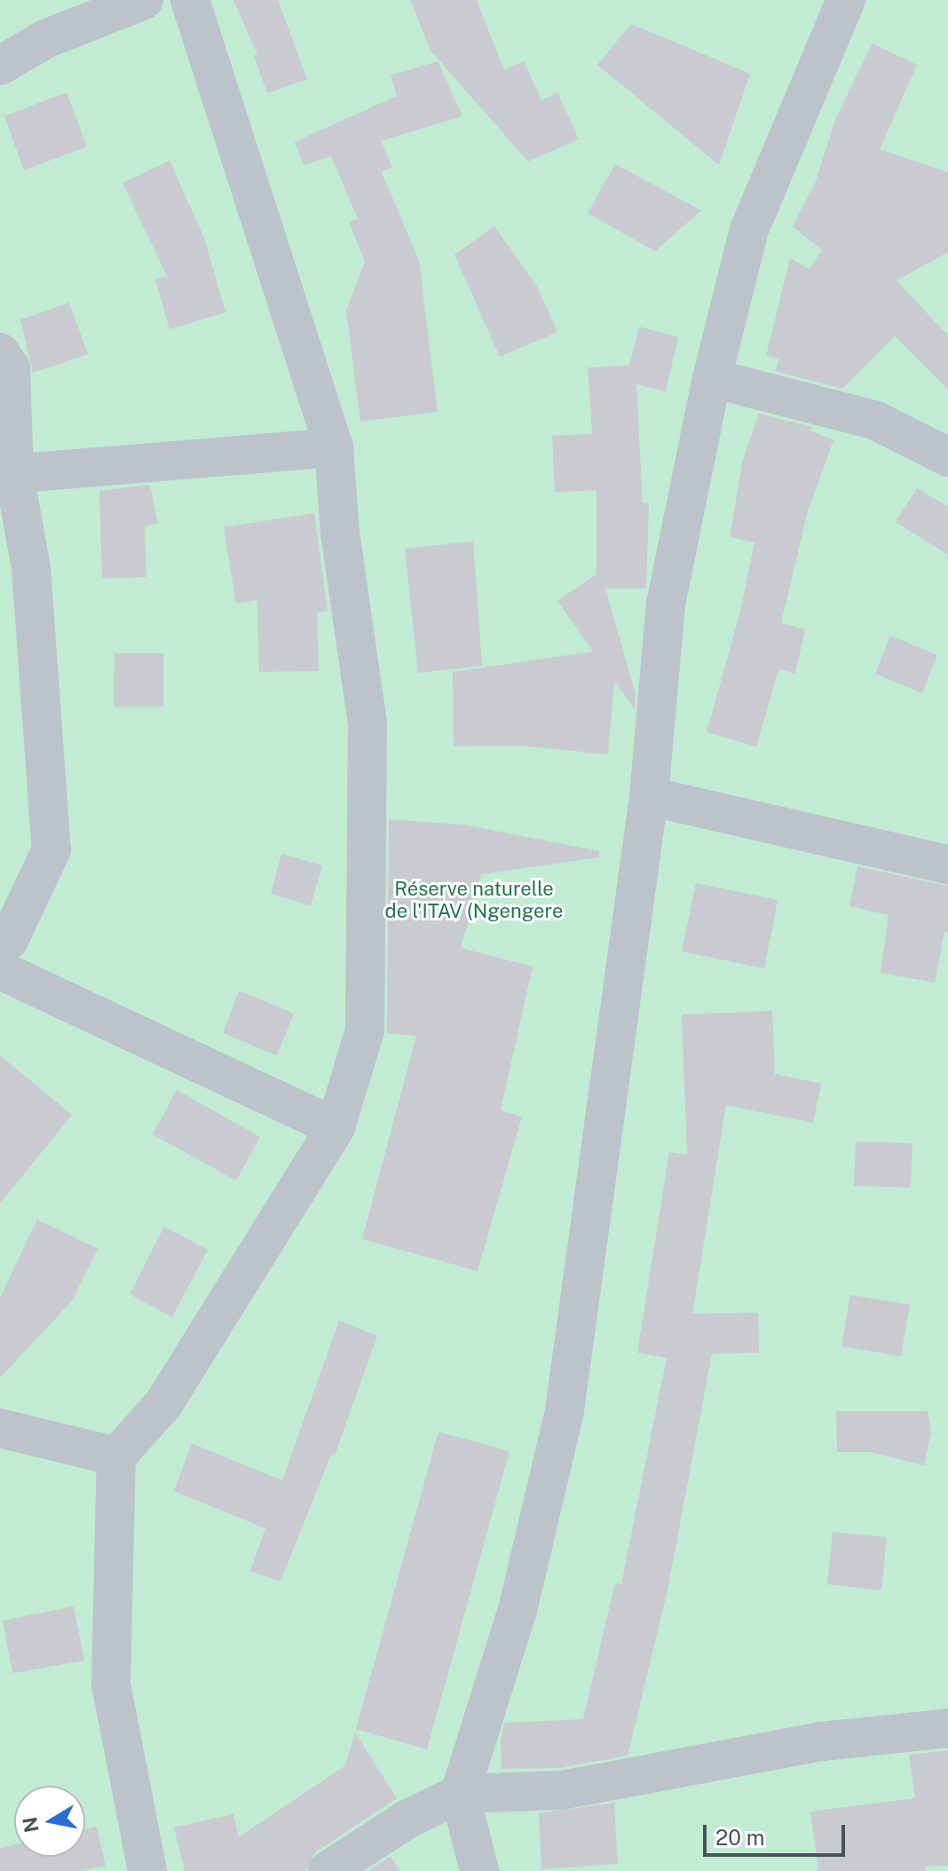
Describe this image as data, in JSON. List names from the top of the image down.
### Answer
{
  "parks": ["Réserve naturelle de l'ITAV (Ngengere"],
  "scale_bar": "20 m",
  "north": "left"
}
